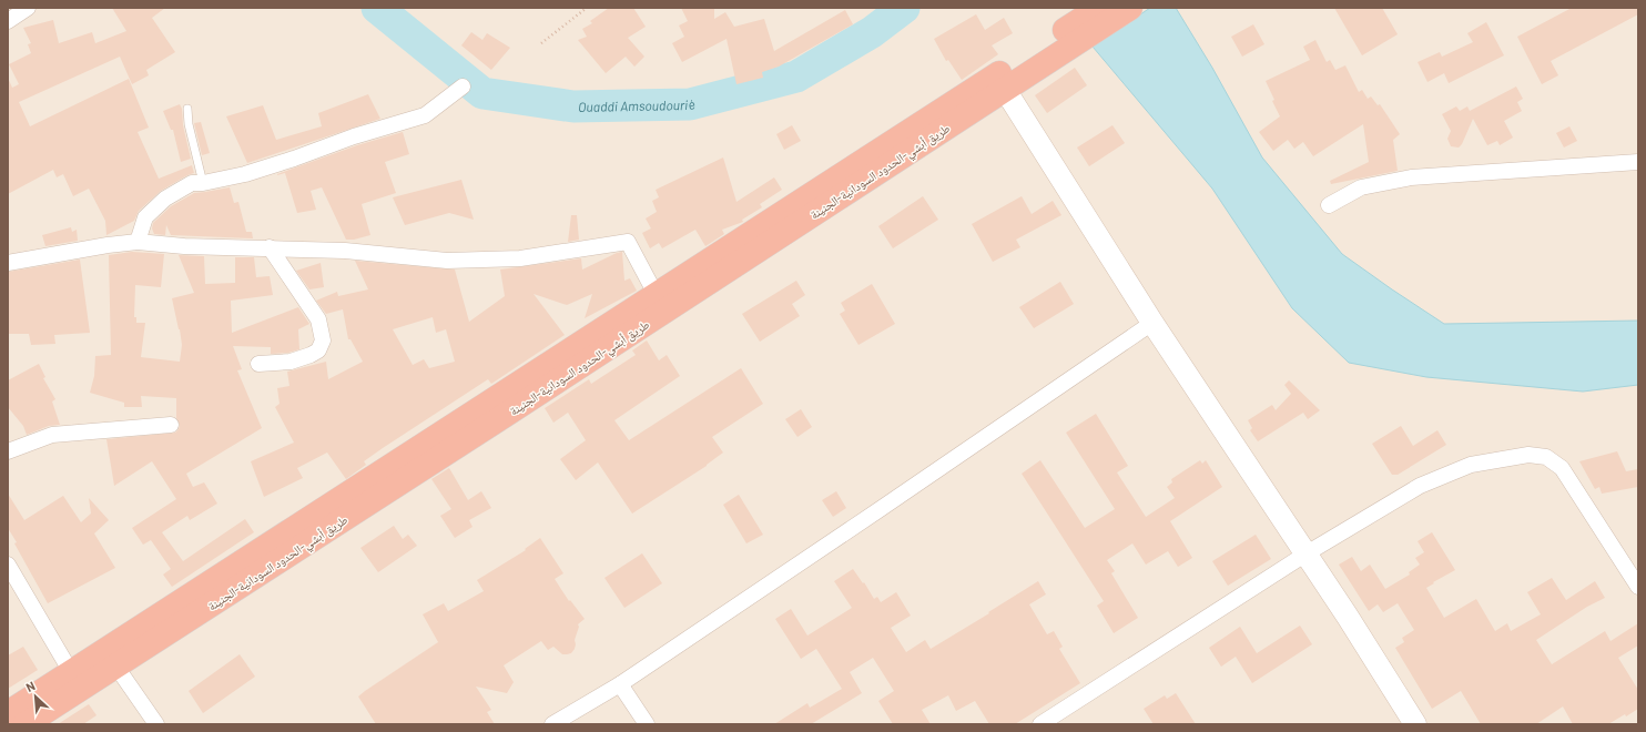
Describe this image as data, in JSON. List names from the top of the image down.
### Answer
{
  "streets": {
    "highway": ["طريق أبشي-الحدود السودانية-الجنينة"]
  },
  "water": ["Ouaddi Amsoudourié"],
  "north": "top left"
}
